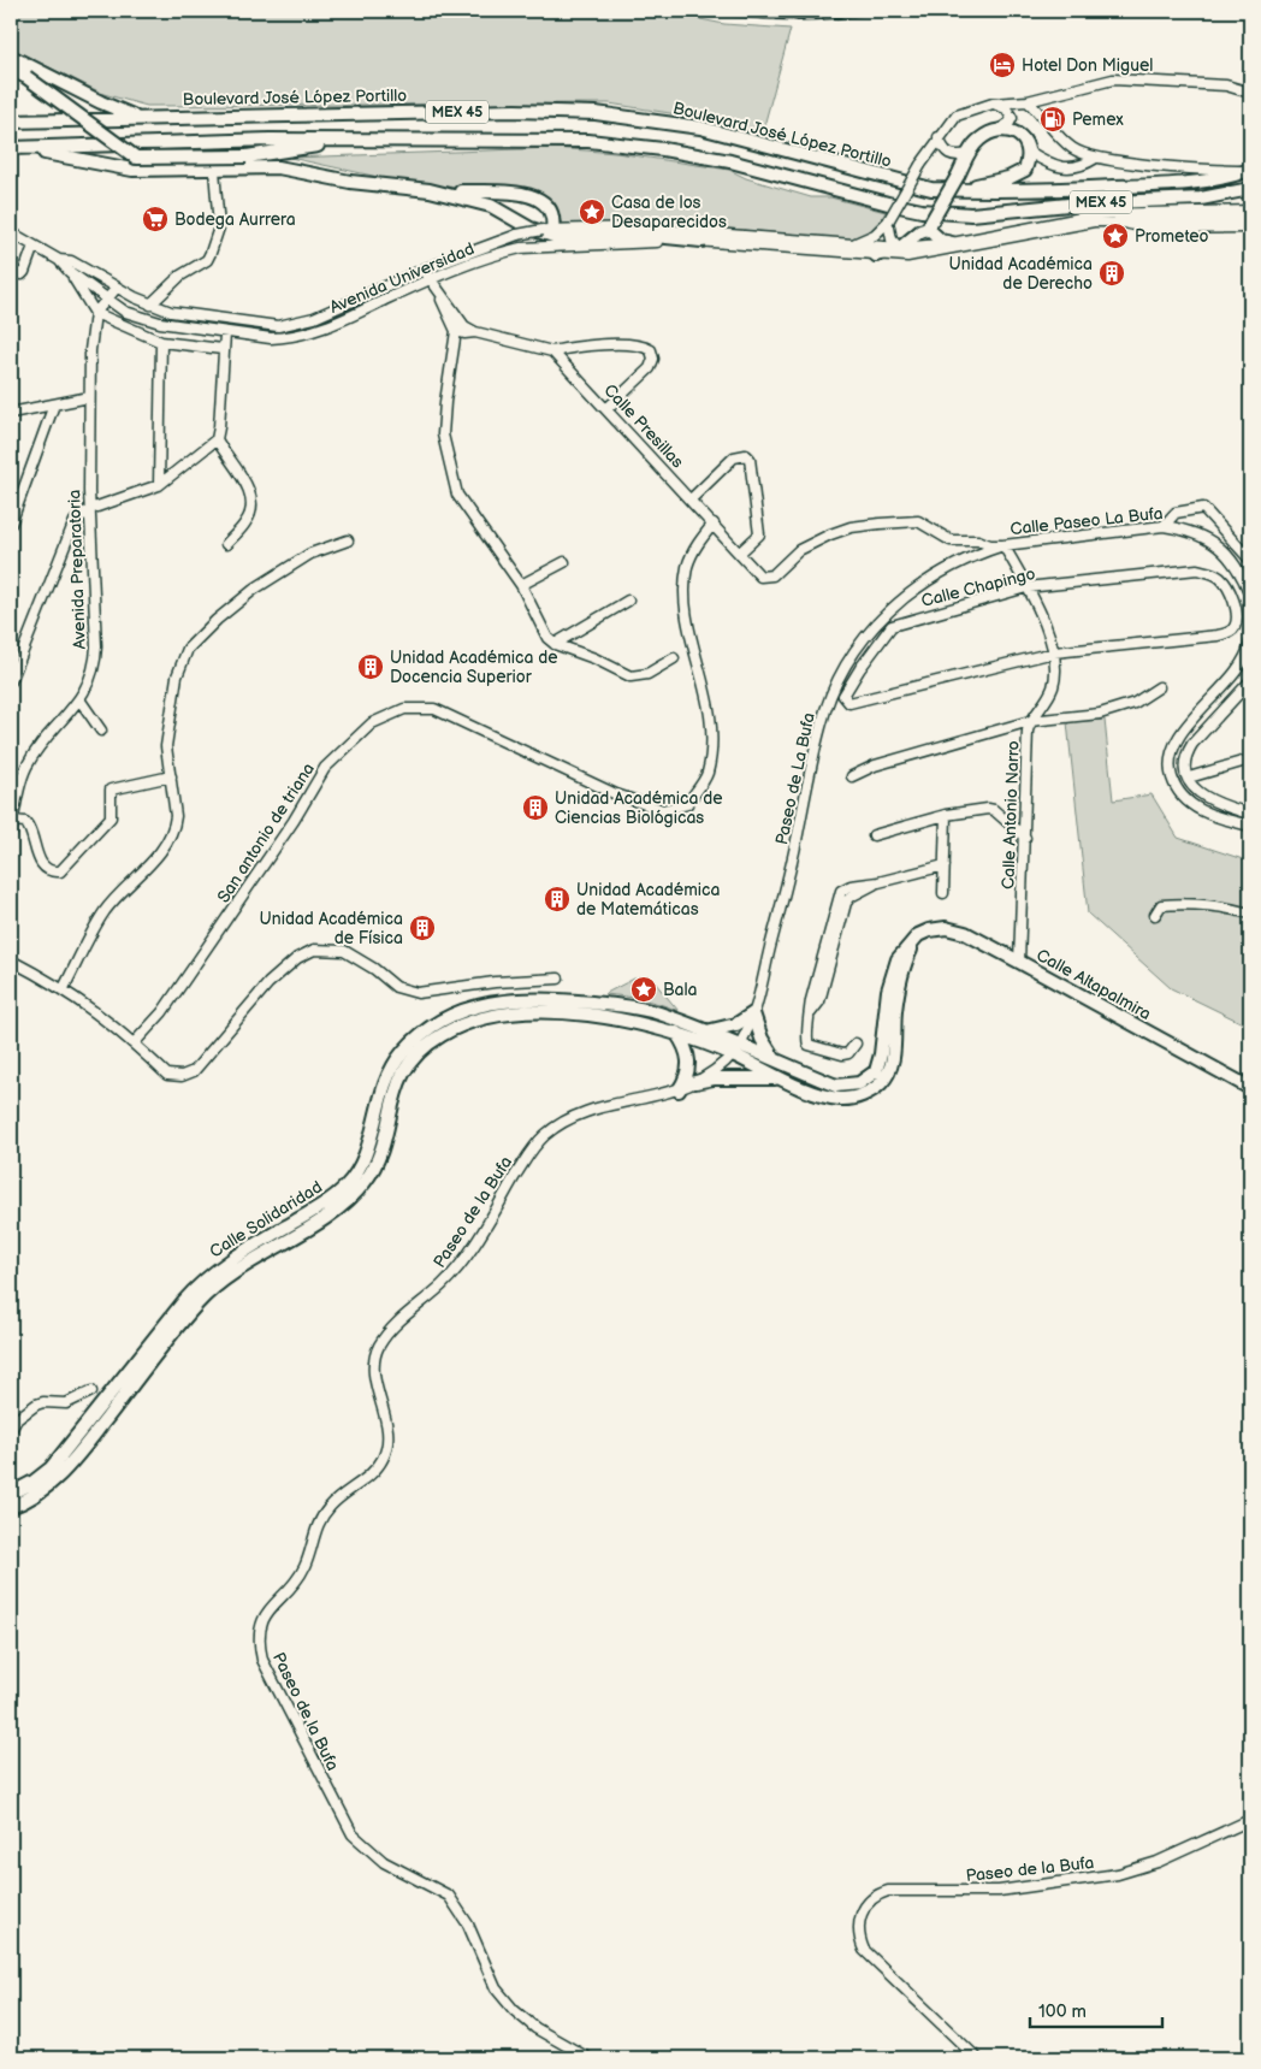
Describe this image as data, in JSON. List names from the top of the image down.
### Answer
{
  "streets": {
    "main road": [
      "Boulevard José López Portillo",
      "MEX 45",
      "Calle Altapalmira",
      "Calle Solidaridad"
    ],
    "street": [
      "Avenida Universidad",
      "Calle Presillas",
      "Calle Paseo La Bufa",
      "Avenida Preparatoria",
      "Calle Chapingo",
      "Paseo de La Bufa",
      "Calle Antonio Narro",
      "San antonio de triana",
      "Paseo de la Bufa"
    ]
  },
  "crossings": [
    ["Boulevard José López Portillo", "MEX 45"],
    ["Calle Presillas", "Calle Paseo La Bufa"],
    ["Calle Presillas", "Paseo de La Bufa"],
    ["Calle Presillas", "Calle Antonio Narro"],
    ["Calle Presillas", "San antonio de triana"],
    ["Calle Paseo La Bufa", "Paseo de La Bufa"],
    ["Calle Paseo La Bufa", "Calle Antonio Narro"],
    ["Calle Chapingo", "Calle Antonio Narro"],
    ["Paseo de La Bufa", "Calle Antonio Narro"],
    ["Paseo de La Bufa", "Paseo de la Bufa"],
    ["Calle Antonio Narro", "Calle Altapalmira"],
    ["Paseo de la Bufa", "Calle Solidaridad"]
  ],
  "places": {
    "hotel": ["Hotel Don Miguel"],
    "fuel station": ["Pemex"],
    "place": ["Casa de los Desaparecidos", "Prometeo", "Bala"],
    "supermarket": ["Bodega Aurrera"],
    "building": [
      "Unidad Académica de Derecho",
      "Unidad Académica de Docencia Superior",
      "Unidad Académica de Ciencias Biológicas",
      "Unidad Académica de Matemáticas",
      "Unidad Académica de Física"
    ]
  },
  "scale_bar": "100 m"
}
